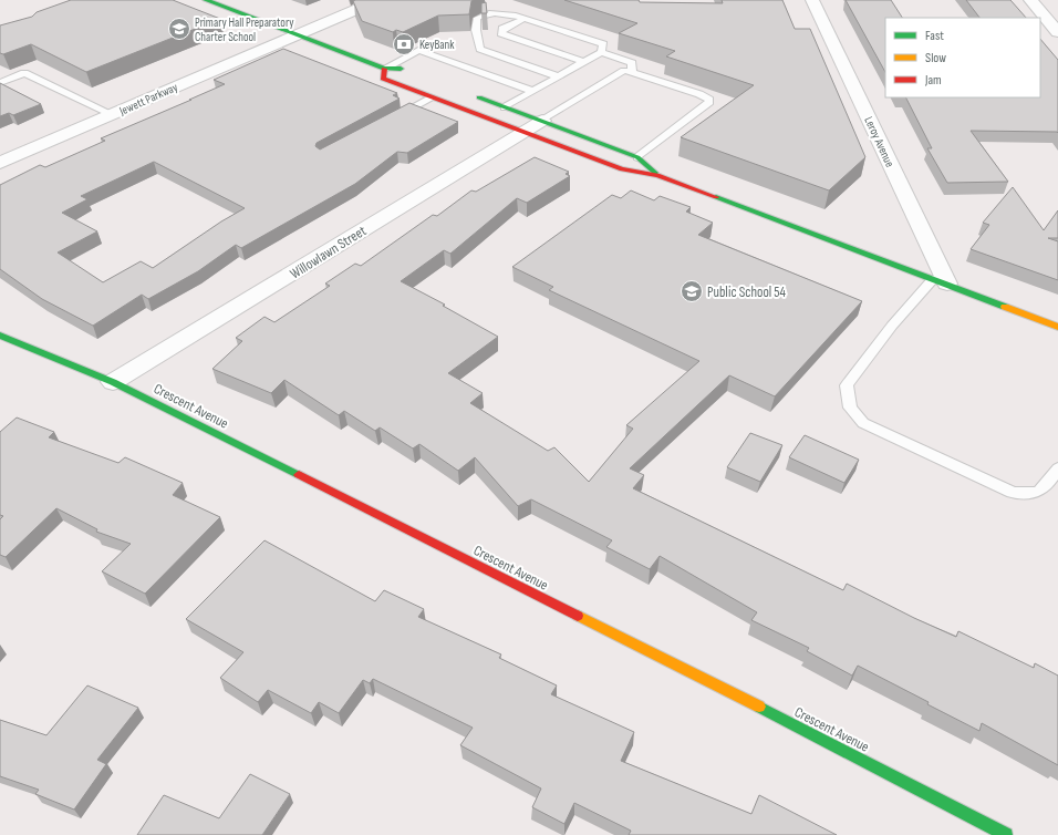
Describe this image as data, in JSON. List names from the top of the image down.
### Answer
{
  "streets": {
    "main road": ["Crescent Avenue"],
    "street": ["Jewett Parkway", "Leroy Avenue", "Willowlawn Street"]
  },
  "crossings": [
    ["Willowlawn Street", "Crescent Avenue"]
  ],
  "places": {
    "school or university": ["Primary Hall Preparatory Charter School", "Public School 54"],
    "bank": ["KeyBank"]
  },
  "legend": ["Fast", "Slow", "Jam"]
}
